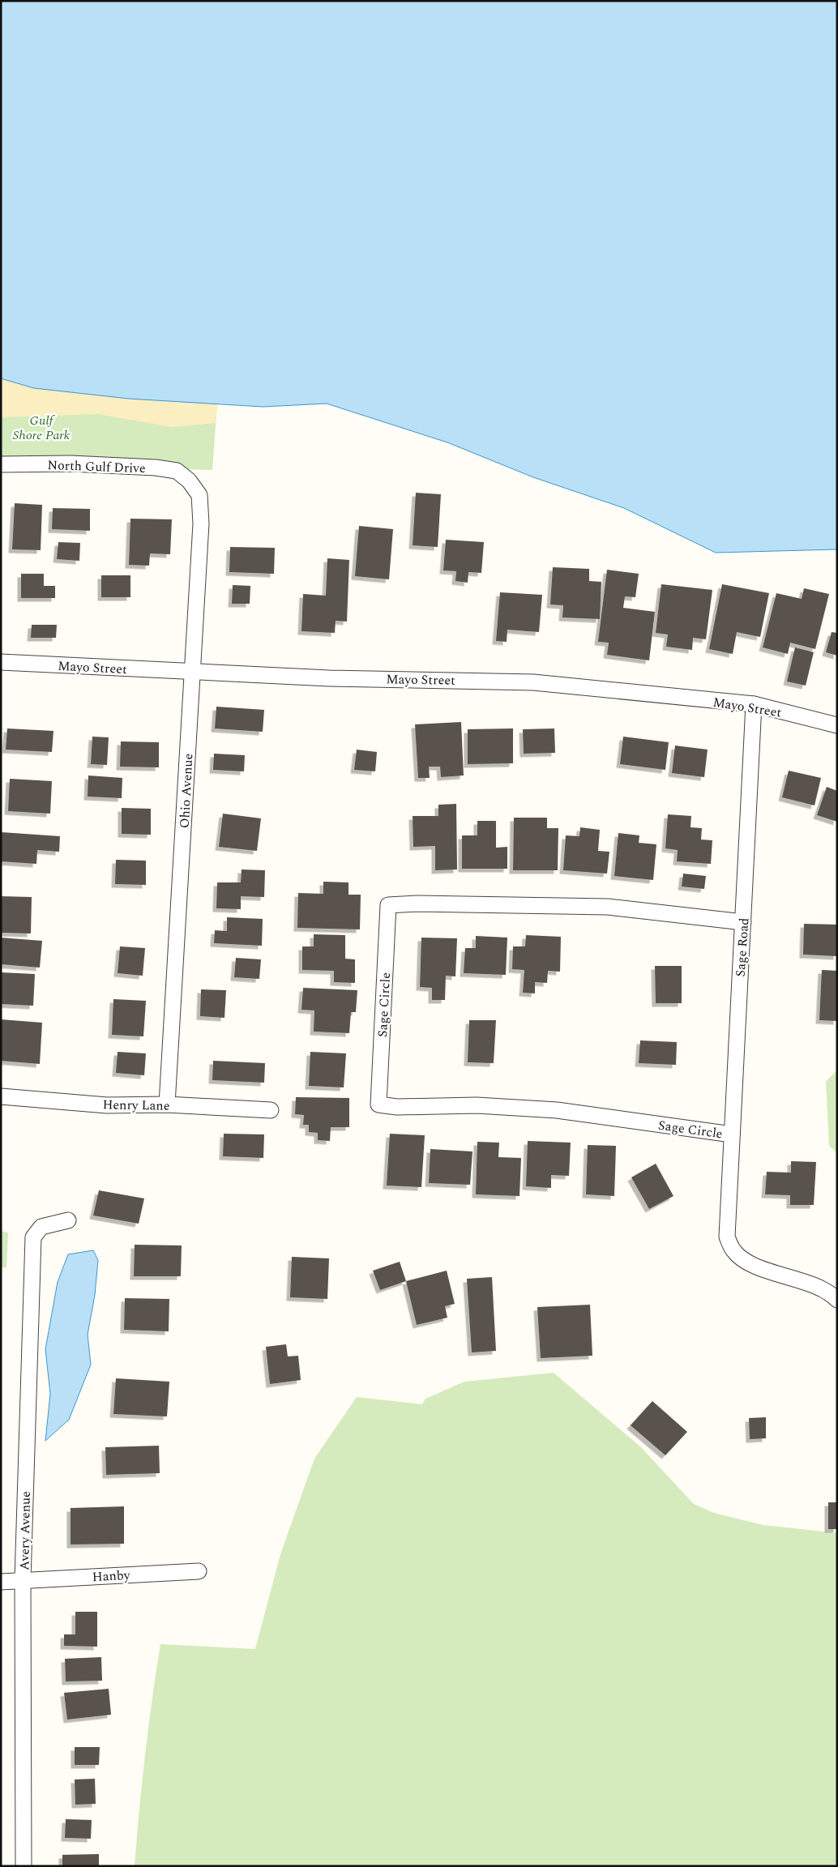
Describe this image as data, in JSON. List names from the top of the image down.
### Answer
{
  "streets": {
    "street": [
      "North Gulf Drive",
      "Mayo Street",
      "Ohio Avenue",
      "Sage Road",
      "Sage Circle",
      "Henry Lane",
      "Avery Avenue",
      "Hanby"
    ]
  },
  "crossings": [
    ["North Gulf Drive", "Ohio Avenue"],
    ["Mayo Street", "Ohio Avenue"],
    ["Mayo Street", "Sage Road"],
    ["Ohio Avenue", "Henry Lane"],
    ["Sage Road", "Sage Circle"],
    ["Avery Avenue", "Hanby"]
  ],
  "parks": ["Gulf Shore Park"]
}
